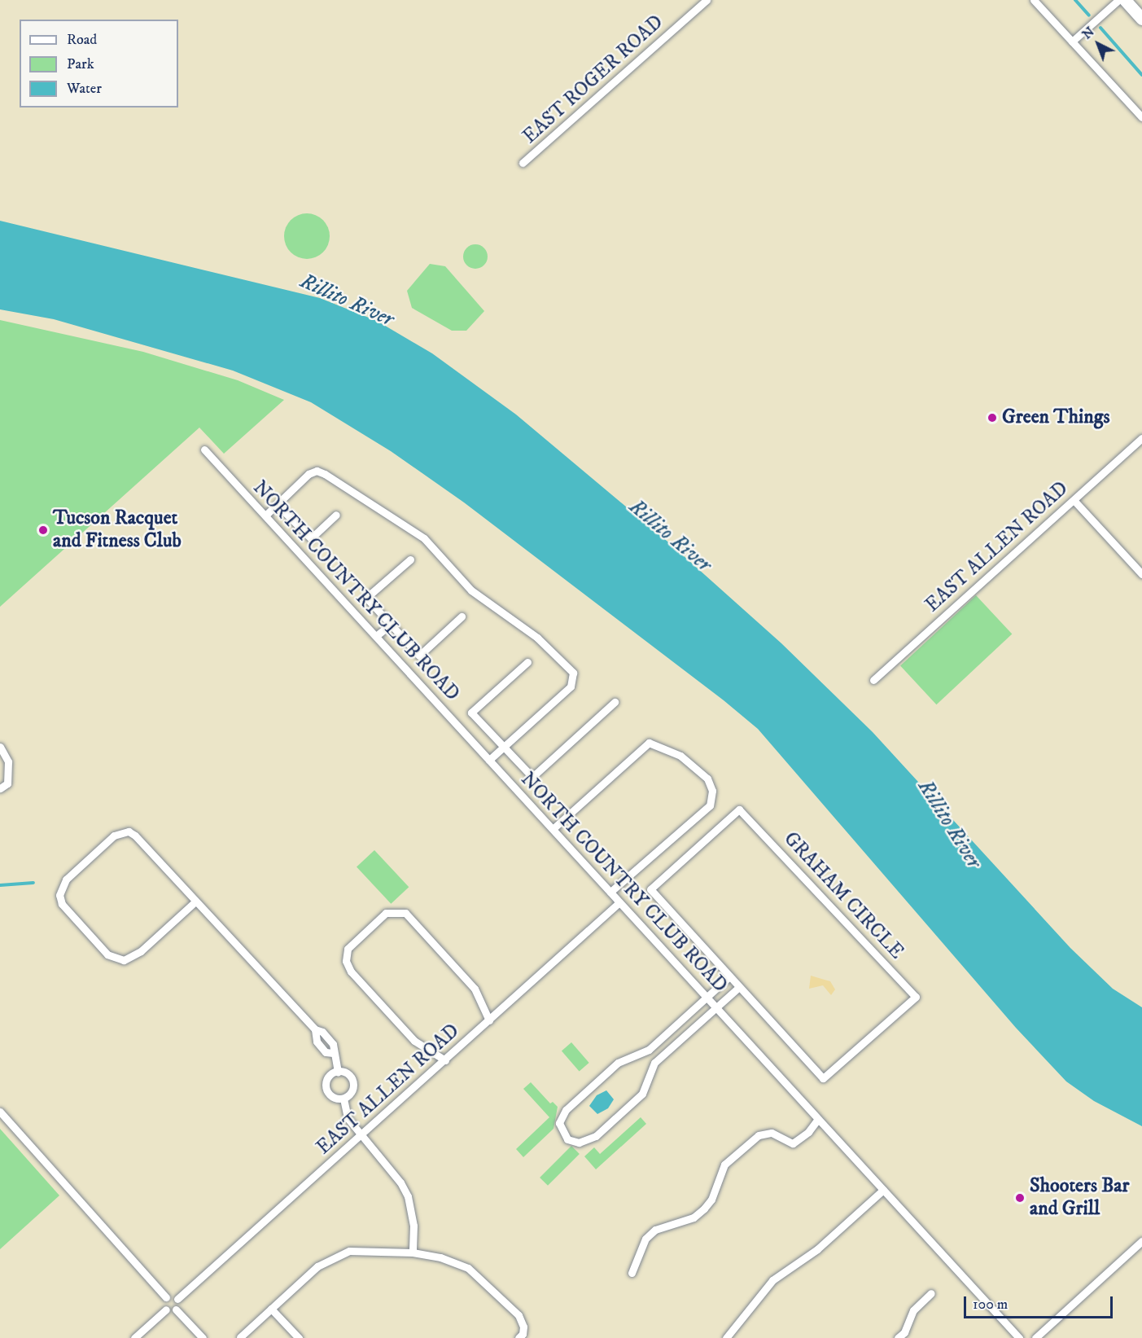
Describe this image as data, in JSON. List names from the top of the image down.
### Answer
{
  "streets": {
    "street": [
      "EAST ROGER ROAD",
      "EAST ALLEN ROAD",
      "NORTH COUNTRY CLUB ROAD",
      "GRAHAM CIRCLE"
    ]
  },
  "crossings": [
    ["EAST ALLEN ROAD", "NORTH COUNTRY CLUB ROAD"]
  ],
  "water": ["Rillito River"],
  "places": ["Green Things", "Tucson Racquet and Fitness Club", "Shooters Bar and Grill"],
  "legend": ["Road", "Park", "Water"],
  "scale_bar": "100 m",
  "north": "top left"
}
